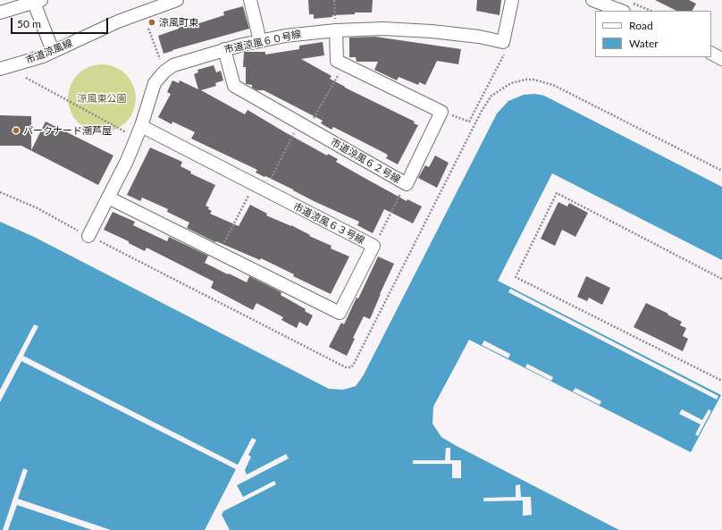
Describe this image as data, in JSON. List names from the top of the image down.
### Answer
{
  "streets": {
    "street": [
      "市道涼風６０号線",
      "市道涼風線",
      "市道涼風６２号線",
      "市道涼風６３号線"
    ]
  },
  "crossings": [
    ["市道涼風６０号線", "市道涼風６２号線"],
    ["市道涼風６０号線", "市道涼風６３号線"]
  ],
  "parks": ["涼風東公園"],
  "places": ["涼風町東", "パークナード潮芦屋"],
  "legend": ["Road", "Water"],
  "scale_bar": "50 m"
}
